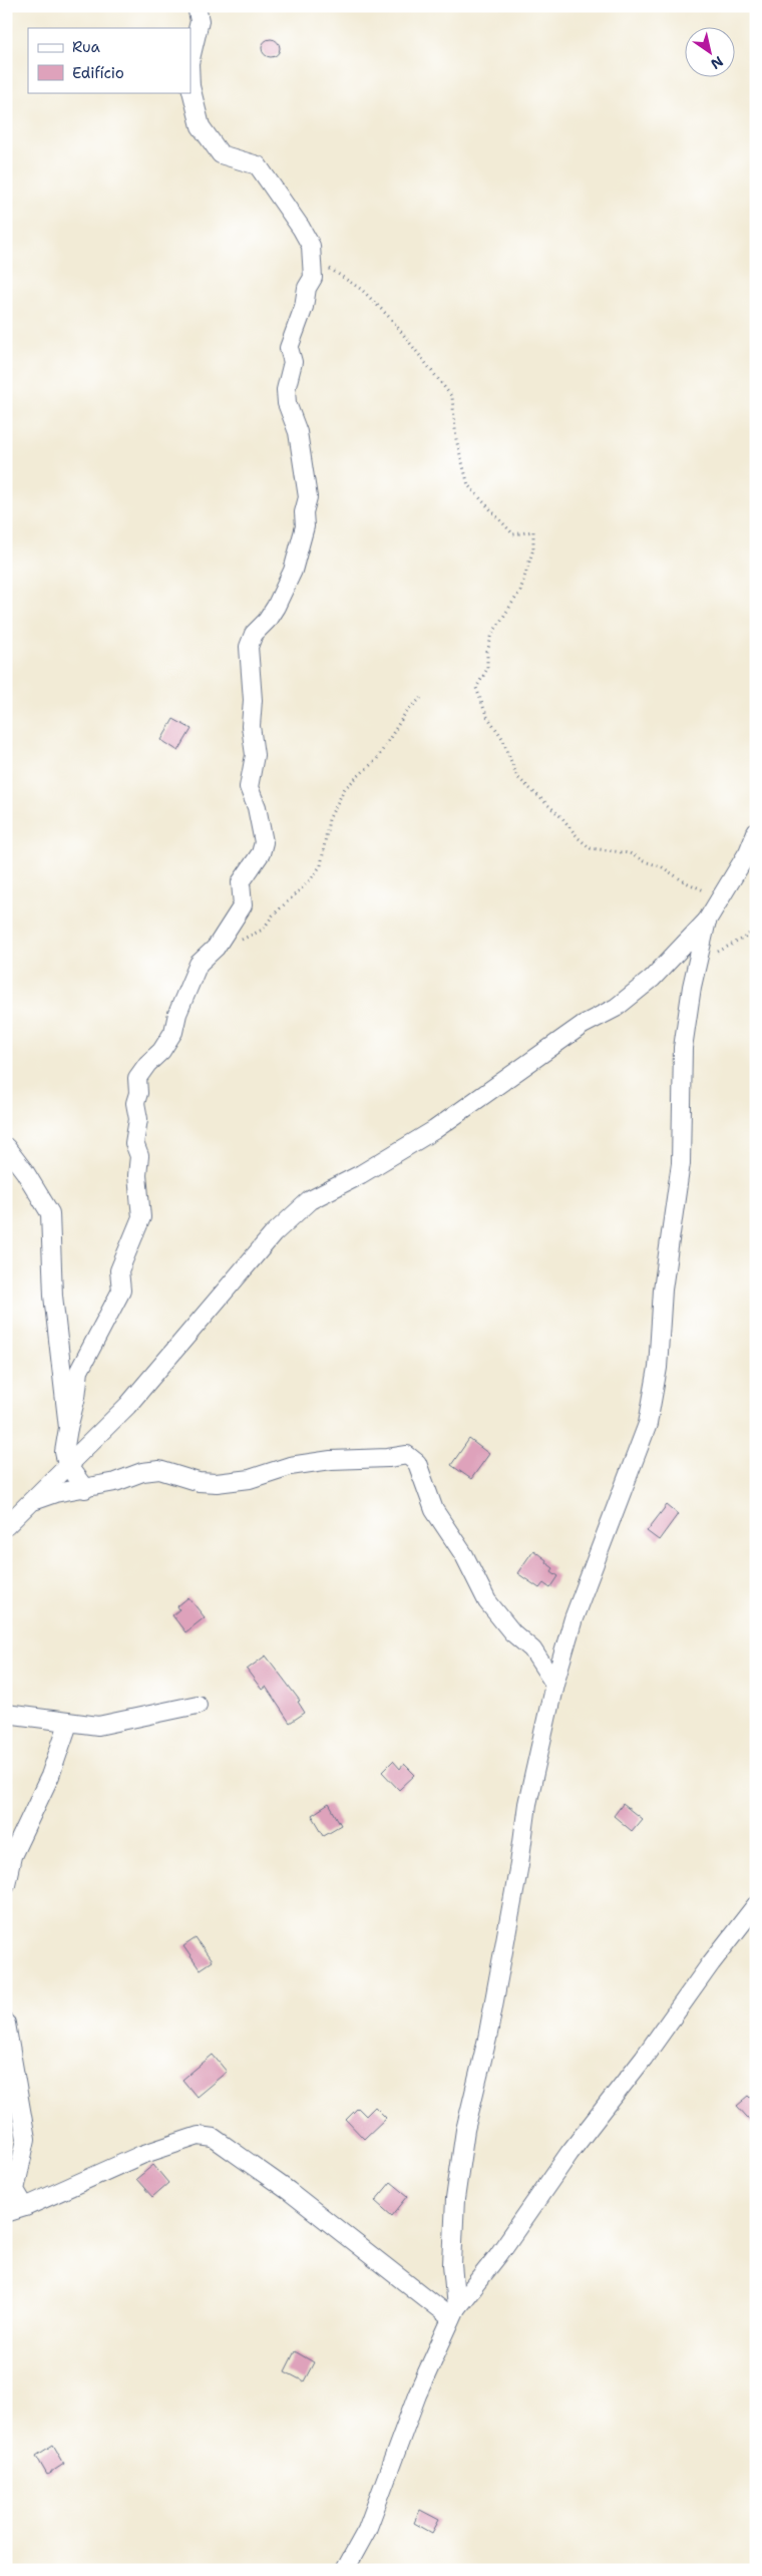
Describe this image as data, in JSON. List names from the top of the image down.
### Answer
{
  "legend": ["Rua", "Edifício"],
  "north": "bottom right"
}
